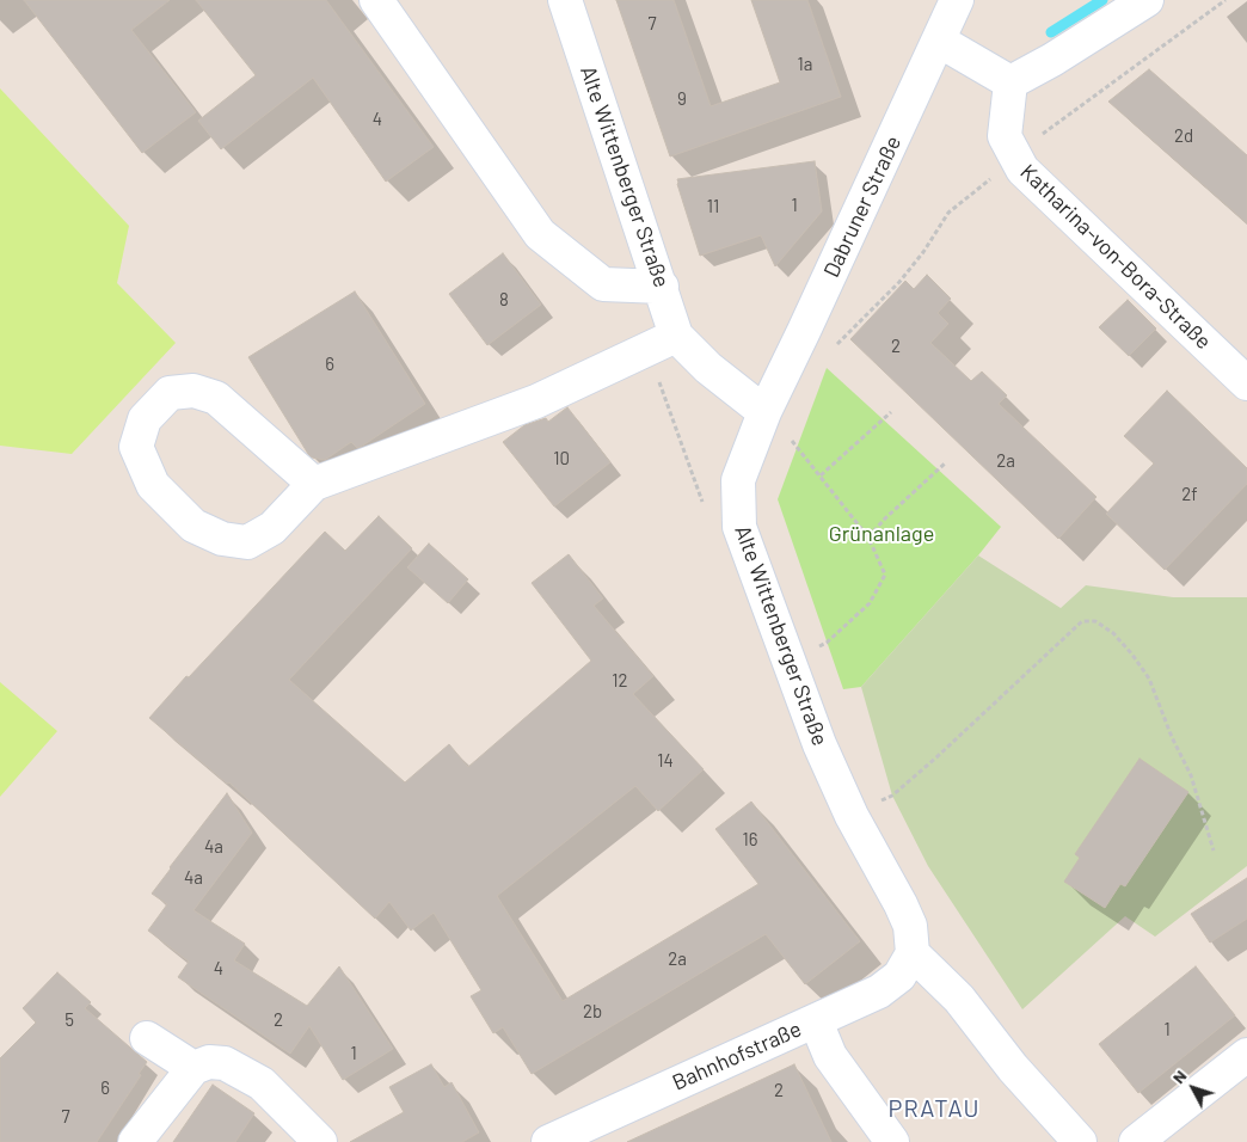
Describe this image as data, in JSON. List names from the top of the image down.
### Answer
{
  "streets": {
    "street": [
      "Alte Wittenberger Straße",
      "Dabruner Straße",
      "Katharina-von-Bora-Straße",
      "Bahnhofstraße"
    ]
  },
  "crossings": [
    ["Alte Wittenberger Straße", "Dabruner Straße"],
    ["Alte Wittenberger Straße", "Bahnhofstraße"]
  ],
  "districts": ["PRATAU"],
  "parks": ["Grünanlage"],
  "house_numbers": [
    "7",
    "1a",
    "9",
    "4",
    "2d",
    "1",
    "11",
    "8",
    "2",
    "6",
    "10",
    "2a",
    "2f",
    "12",
    "14",
    "16",
    "4a",
    "4a",
    "2a",
    "4",
    "2b",
    "5",
    "2",
    "1",
    "1",
    "6",
    "2",
    "7"
  ],
  "north": "top left"
}
